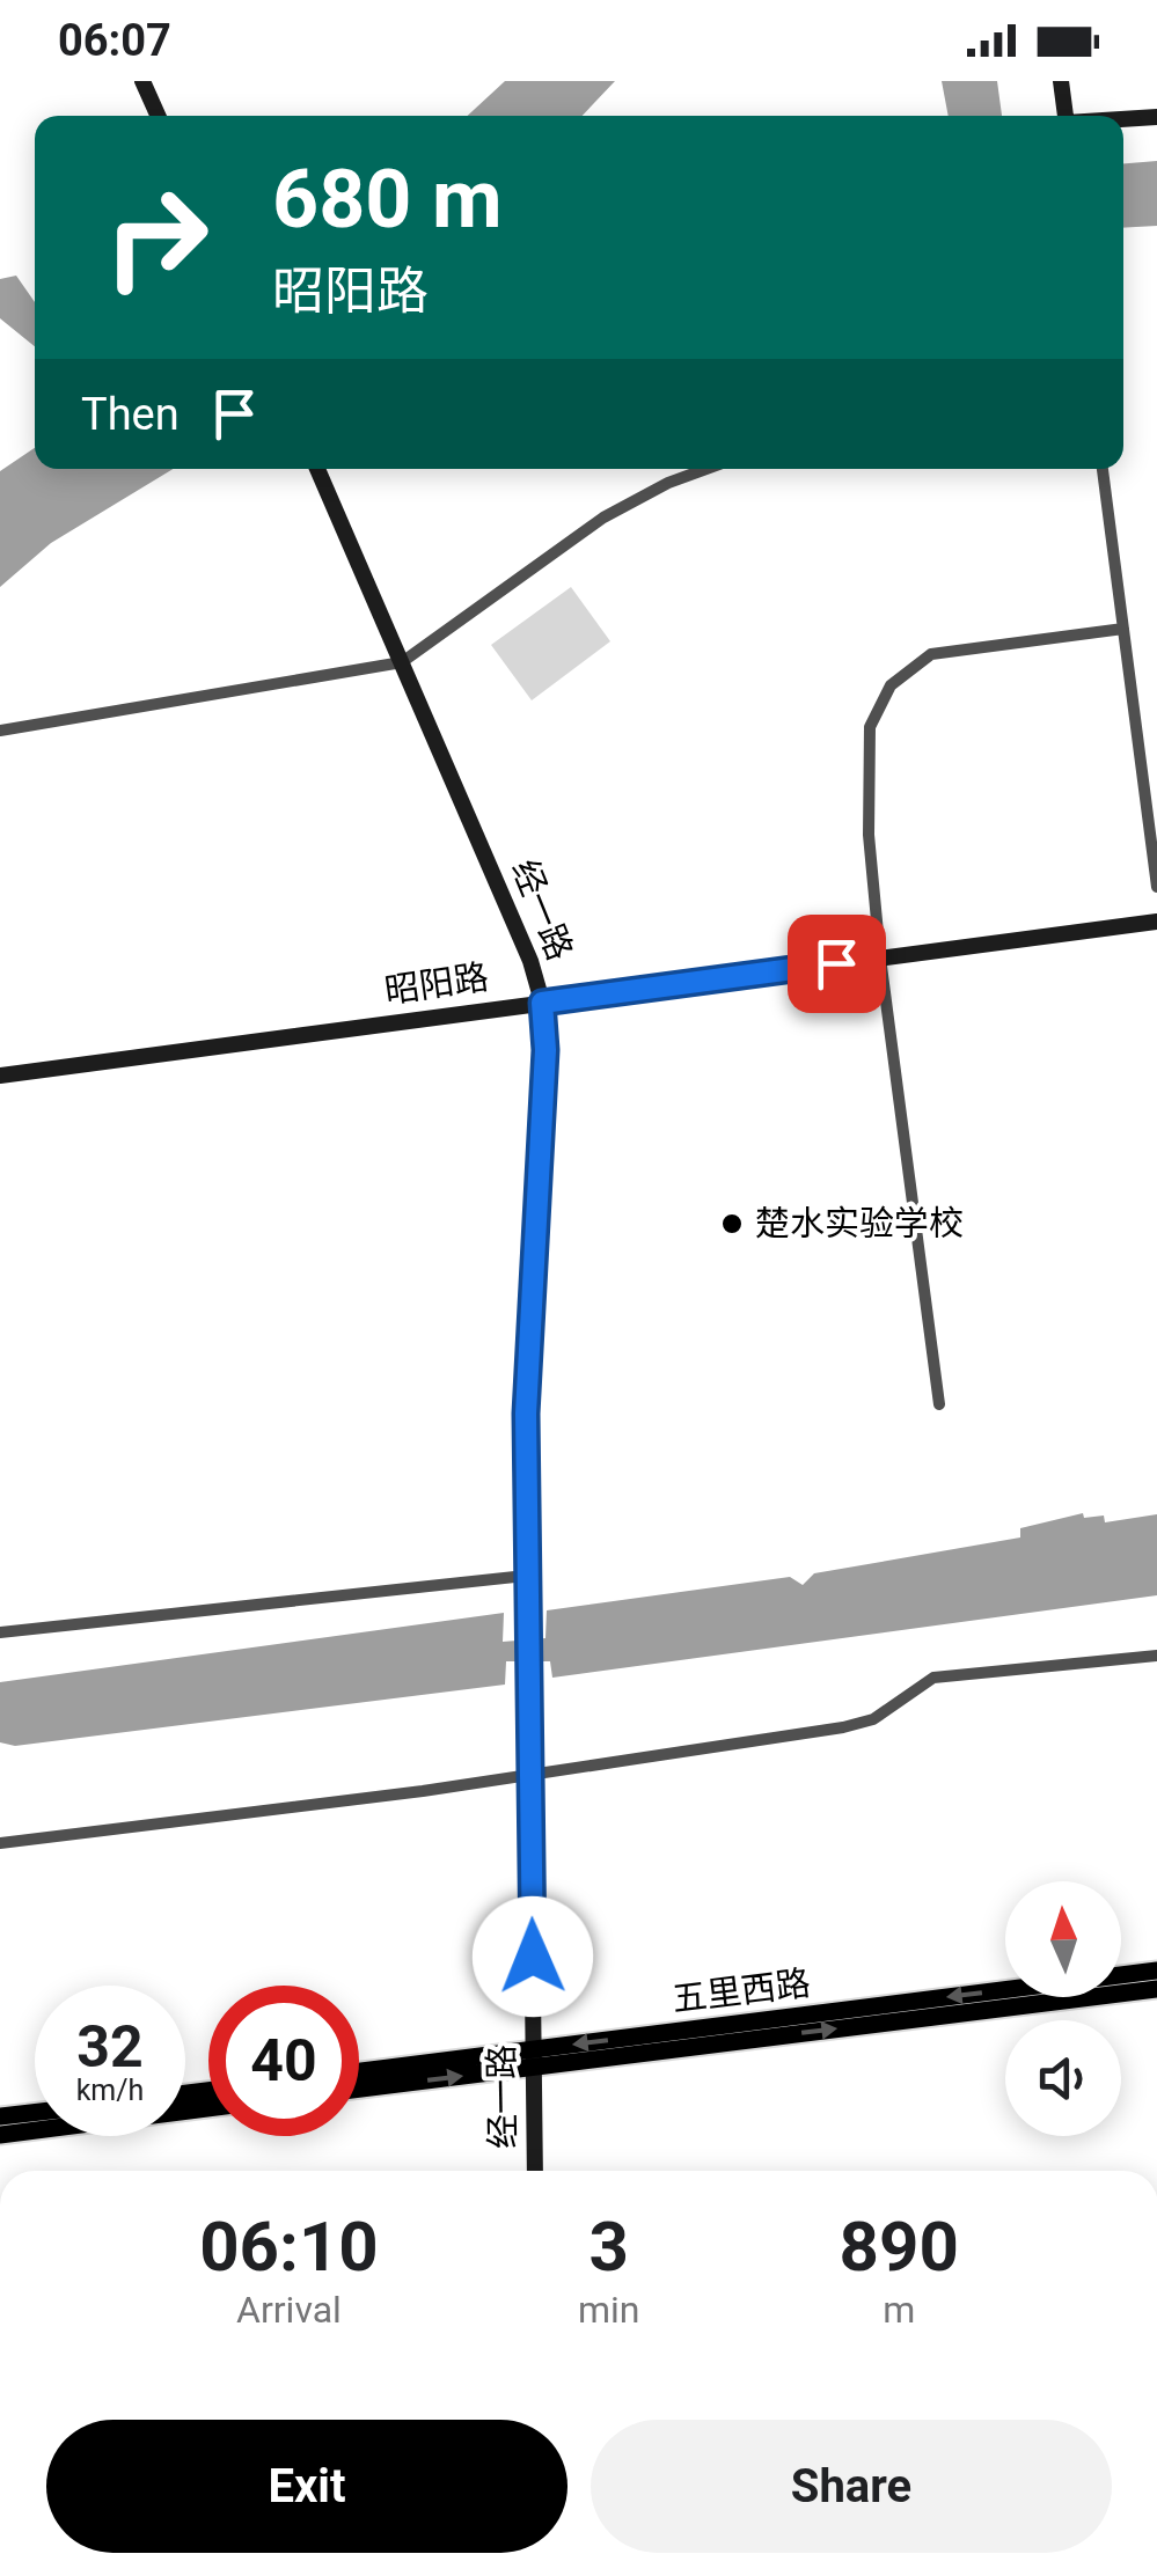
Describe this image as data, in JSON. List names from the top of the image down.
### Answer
{
  "streets": {
    "main road": ["五里西路"],
    "street": ["经一路", "昭阳路"]
  },
  "crossings": [
    ["经一路", "昭阳路"],
    ["经一路", "五里西路"]
  ],
  "places": ["楚水实验学校"],
  "north": "top",
  "page": {
    "status": "06:07",
    "turn": ["680 m", "昭阳路"],
    "then": "Then",
    "speed": "32 km/h",
    "limit": "40",
    "eta": [
      "06:10",
      "Arrival",
      "3",
      "min",
      "890",
      "m"
    ],
    "buttons": ["Exit", "Share"]
  }
}
